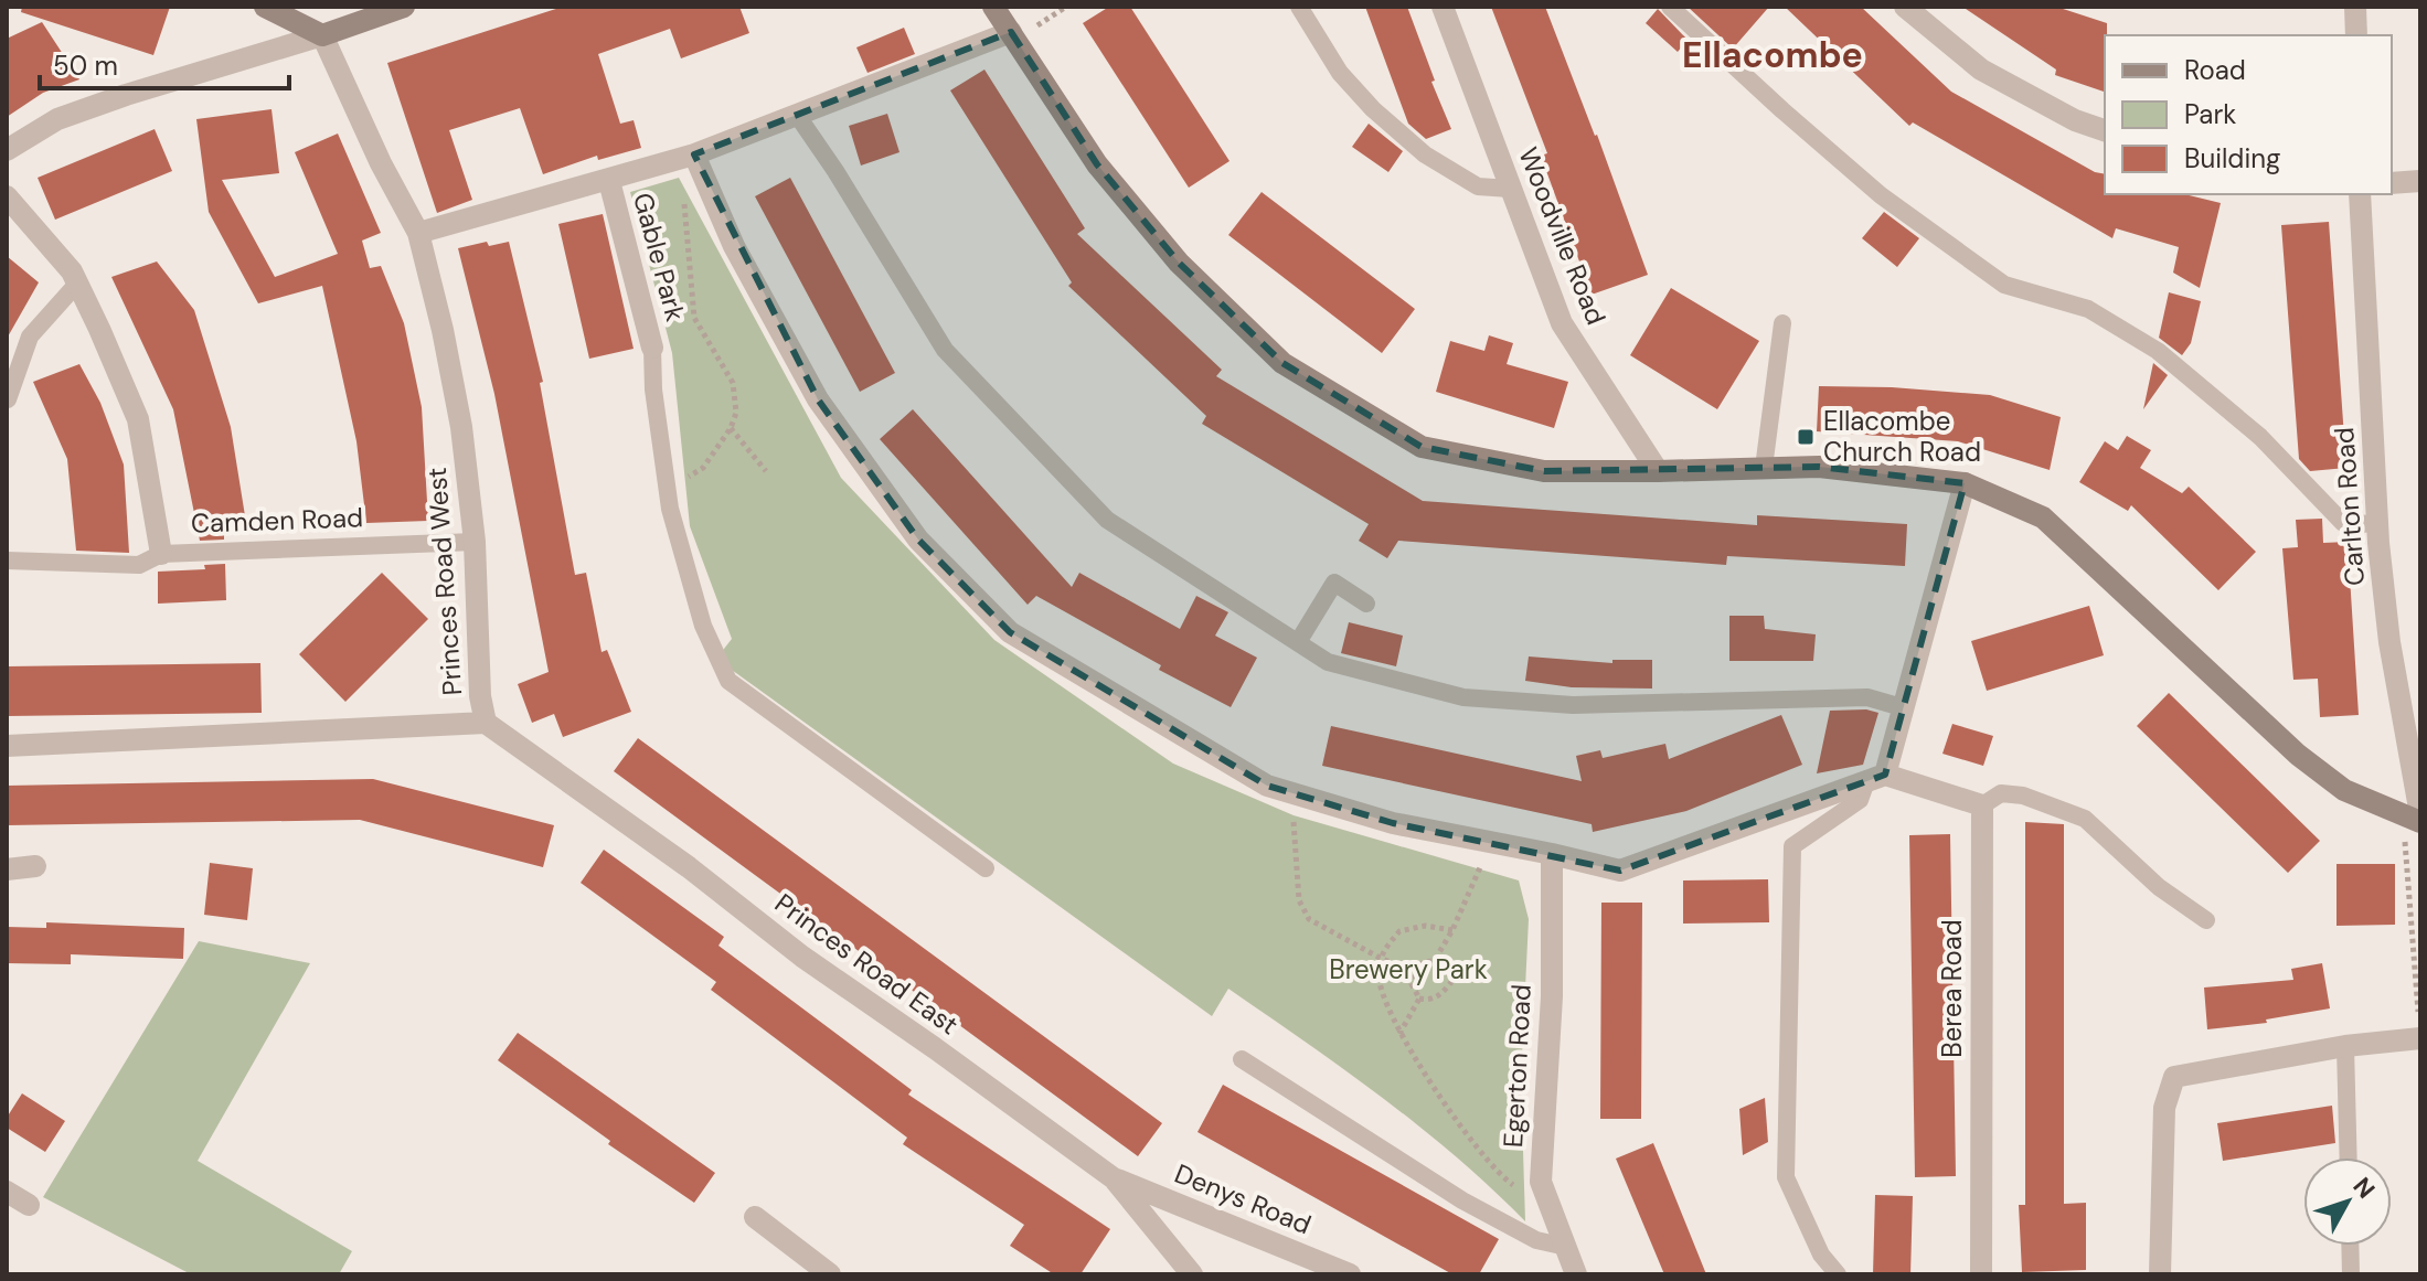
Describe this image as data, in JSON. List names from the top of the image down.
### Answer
{
  "streets": {
    "street": [
      "Woodville Road",
      "Gable Park",
      "Carlton Road",
      "Camden Road",
      "Princes Road West",
      "Princes Road East",
      "Berea Road",
      "Egerton Road",
      "Denys Road"
    ]
  },
  "crossings": [
    ["Camden Road", "Princes Road West"],
    ["Princes Road West", "Princes Road East"],
    ["Princes Road East", "Denys Road"]
  ],
  "districts": ["Ellacombe"],
  "parks": ["Brewery Park"],
  "places": {
    "transit": ["Ellacombe Church Road"]
  },
  "legend": ["Road", "Park", "Building"],
  "scale_bar": "50 m",
  "north": "top right"
}
